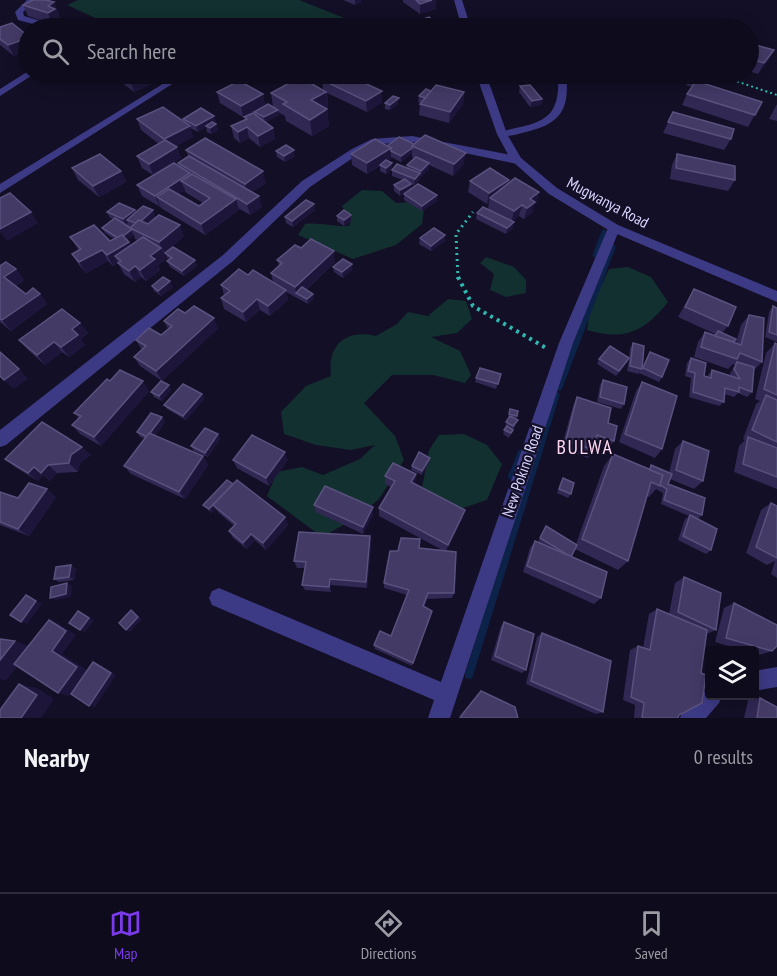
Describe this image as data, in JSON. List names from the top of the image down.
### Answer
{
  "streets": {
    "street": ["Mugwanya Road", "New Pokino Road"]
  },
  "crossings": [
    ["Mugwanya Road", "New Pokino Road"]
  ],
  "districts": ["BULWA"],
  "page": {
    "search": "Search here",
    "heading": ["Nearby", "0 results"],
    "nav": ["Map", "Directions", "Saved"]
  }
}
